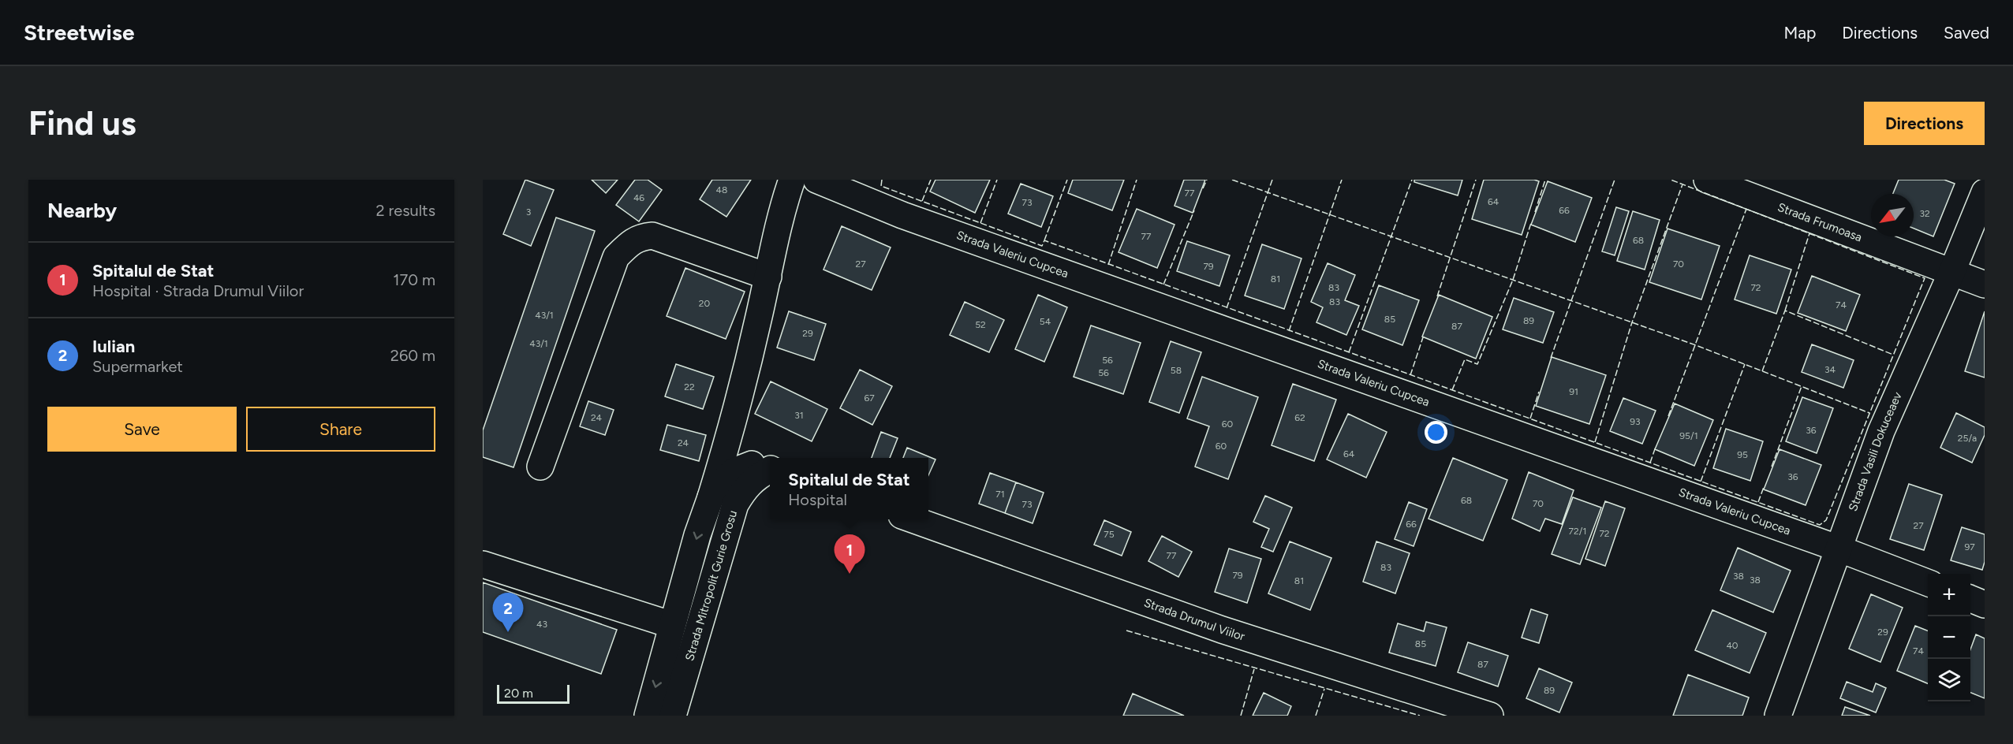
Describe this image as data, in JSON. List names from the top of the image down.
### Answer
{
  "streets": {
    "street": [
      "Strada Frumoasa",
      "Strada Valeriu Cupcea",
      "Strada Vasili Dokuceaev",
      "Strada Mitropolit Gurie Grosu",
      "Strada Drumul Viilor"
    ]
  },
  "crossings": [
    ["Strada Frumoasa", "Strada Vasili Dokuceaev"],
    ["Strada Valeriu Cupcea", "Strada Vasili Dokuceaev"]
  ],
  "house_numbers": [
    "48",
    "77",
    "46",
    "64",
    "73",
    "66",
    "3",
    "32",
    "77",
    "68",
    "27",
    "70",
    "79",
    "81",
    "83",
    "72",
    "83",
    "20",
    "74",
    "43/1",
    "85",
    "89",
    "54",
    "52",
    "87",
    "29",
    "43/1",
    "56",
    "34",
    "58",
    "56",
    "22",
    "91",
    "67",
    "31",
    "24",
    "62",
    "93",
    "60",
    "36",
    "95/1",
    "25/a",
    "24",
    "60",
    "64",
    "95",
    "36",
    "71",
    "68",
    "70",
    "73",
    "66",
    "27",
    "72/1",
    "72",
    "75",
    "97",
    "77",
    "83",
    "79",
    "38",
    "38",
    "81",
    "43",
    "29",
    "85",
    "40",
    "74",
    "87",
    "89"
  ],
  "scale_bar": "20 m",
  "north": "bottom left",
  "page": {
    "header": "Streetwise",
    "nav": ["Map", "Directions", "Saved"],
    "buttons": [
      "Directions",
      ["Save", "Share"]
    ],
    "title": "Find us",
    "heading": ["Nearby", "2 results"],
    "list": [
      {
        "mark": "1",
        "name": "Spitalul de Stat",
        "note": "Hospital · Strada Drumul Viilor",
        "value": "170 m"
      },
      {
        "mark": "2",
        "name": "Iulian",
        "note": "Supermarket",
        "value": "260 m"
      }
    ],
    "popup": ["Spitalul de Stat", "Hospital"],
    "pins": ["1", "2"],
    "map_buttons": ["+", "−"],
    "scale": "20 m"
  }
}
